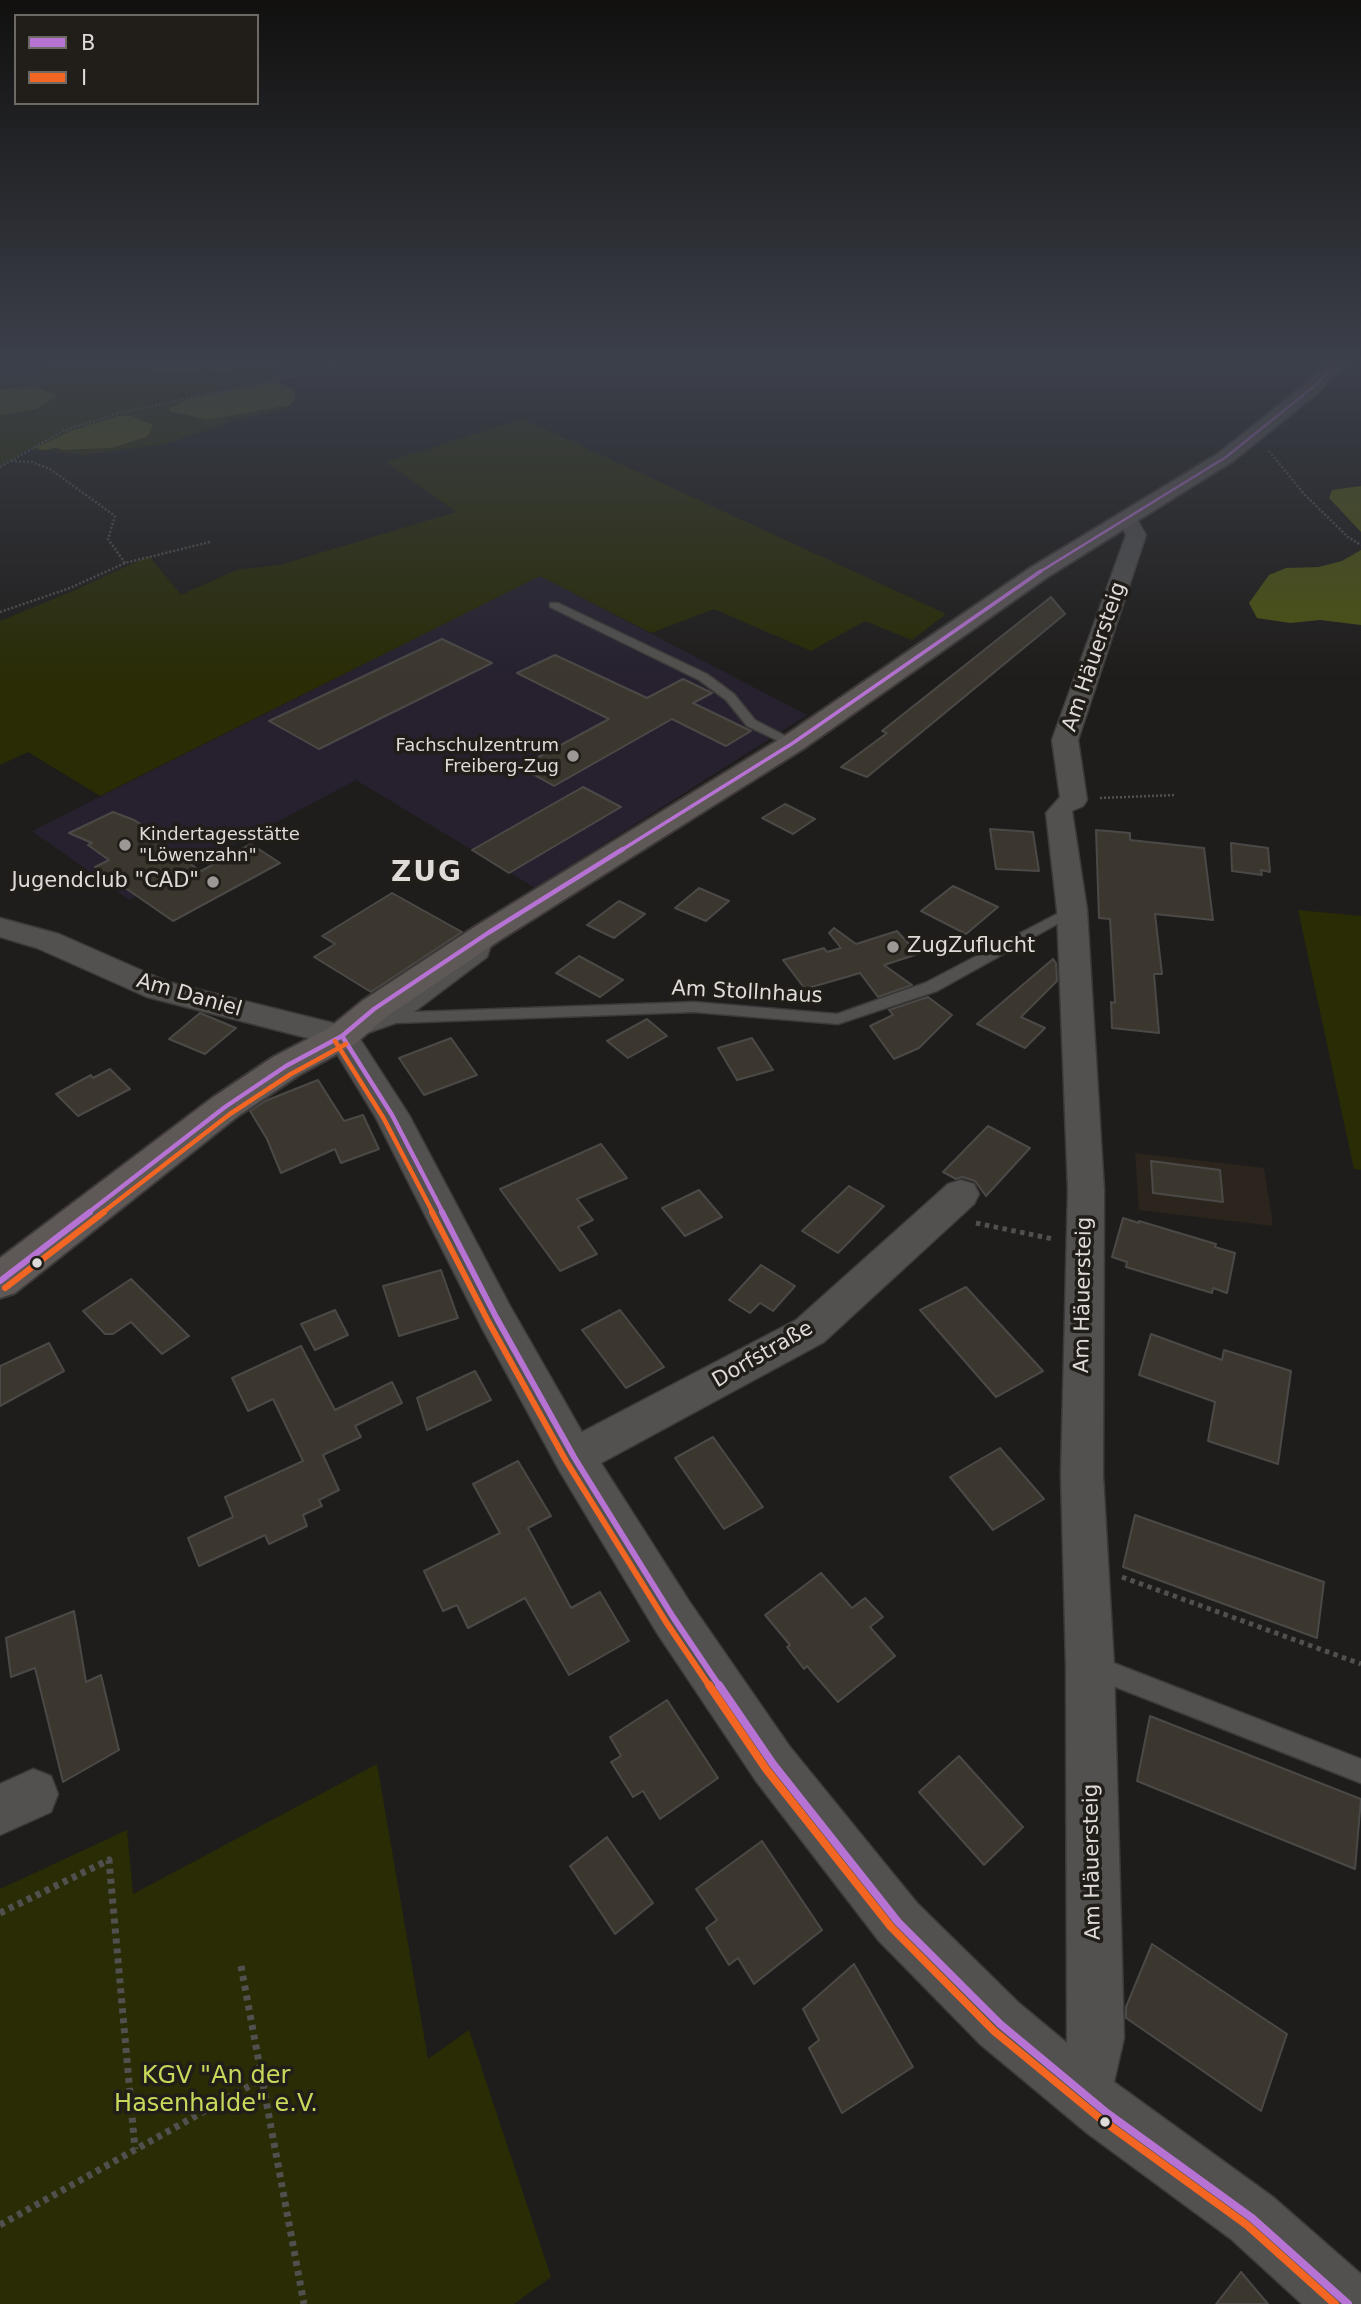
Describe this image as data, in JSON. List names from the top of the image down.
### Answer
{
  "streets": {
    "street": ["Am Häuersteig", "Am Daniel", "Dorfstraße"],
    "lane": ["Am Stollnhaus"]
  },
  "crossings": [
    ["Am Häuersteig", "Am Stollnhaus"]
  ],
  "districts": ["ZUG"],
  "parks": ["KGV \"An der Hasenhalde\" e.V."],
  "places": [
    "Fachschulzentrum Freiberg-Zug",
    "Kindertagesstätte \"Löwenzahn\"",
    "Jugendclub \"CAD\"",
    "ZugZuflucht"
  ],
  "lines": ["transit line B", "transit line I"],
  "legend": ["B", "I"]
}
